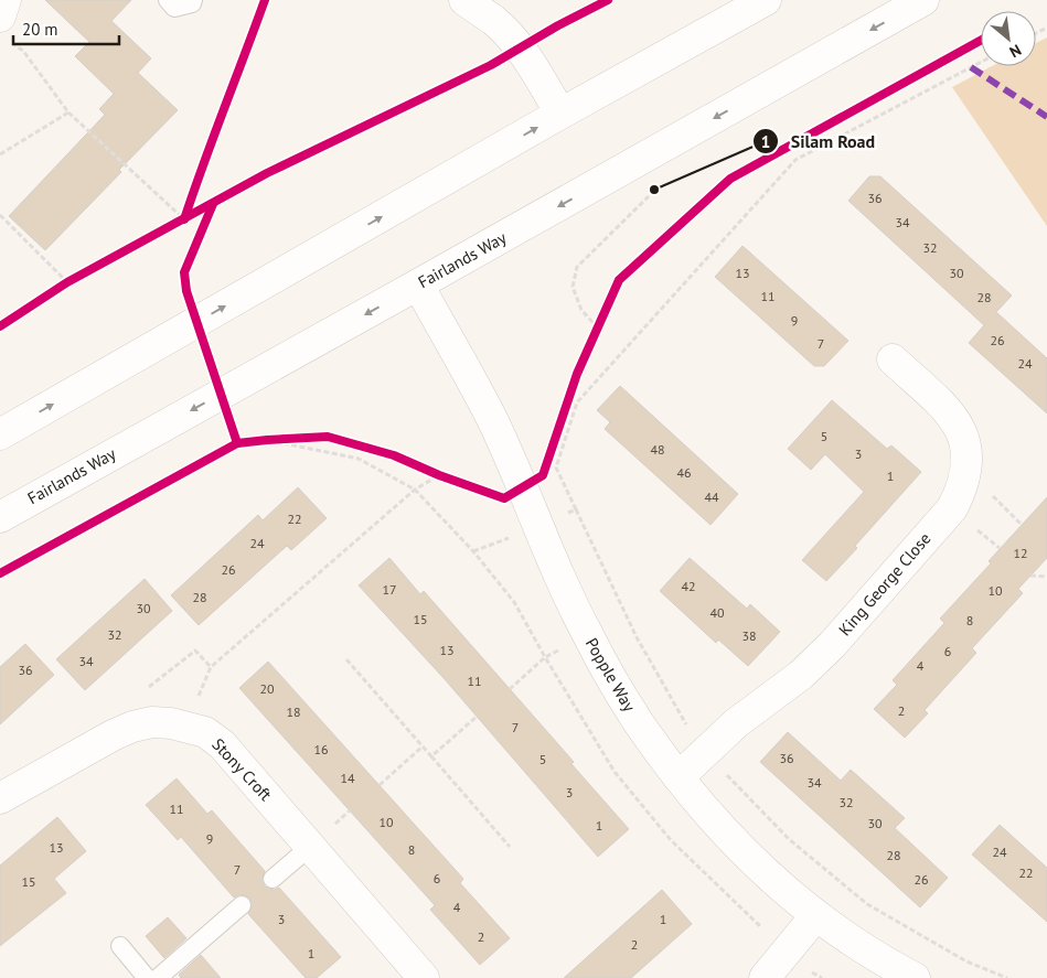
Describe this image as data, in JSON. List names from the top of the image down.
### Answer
{
  "streets": {
    "street": [
      "Fairlands Way",
      "King George Close",
      "Popple Way",
      "Stony Croft"
    ]
  },
  "crossings": [
    ["Fairlands Way", "Popple Way"],
    ["King George Close", "Popple Way"]
  ],
  "places": ["Silam Road"],
  "house_numbers": [
    "36",
    "34",
    "32",
    "13",
    "30",
    "11",
    "28",
    "9",
    "26",
    "7",
    "24",
    "5",
    "48",
    "3",
    "46",
    "1",
    "44",
    "22",
    "24",
    "12",
    "26",
    "42",
    "17",
    "10",
    "28",
    "30",
    "40",
    "15",
    "8",
    "32",
    "38",
    "13",
    "6",
    "34",
    "4",
    "36",
    "11",
    "20",
    "2",
    "18",
    "7",
    "16",
    "36",
    "5",
    "14",
    "34",
    "3",
    "32",
    "11",
    "10",
    "30",
    "1",
    "9",
    "13",
    "8",
    "24",
    "28",
    "7",
    "22",
    "6",
    "26",
    "15",
    "4",
    "3",
    "1",
    "2",
    "2",
    "1"
  ],
  "scale_bar": "20 m",
  "north": "bottom right"
}
